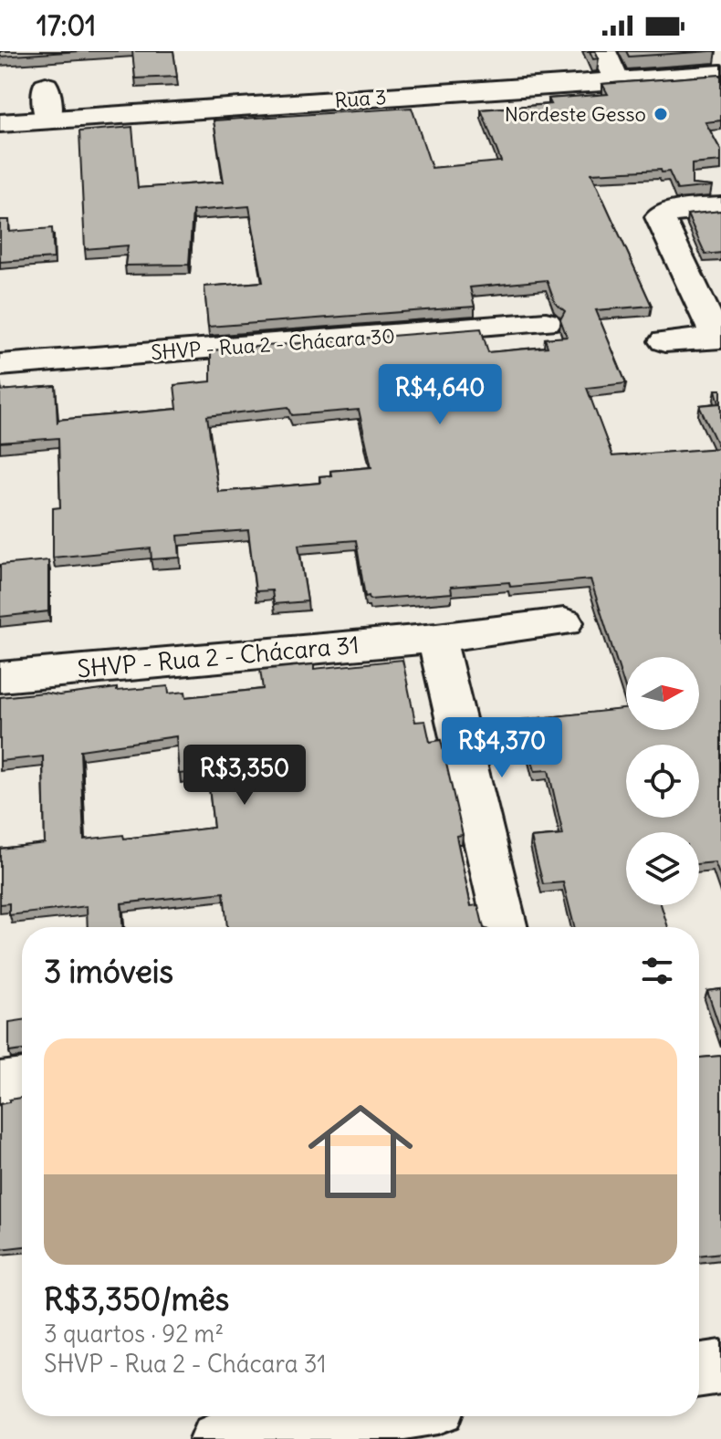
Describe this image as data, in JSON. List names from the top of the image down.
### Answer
{
  "streets": {
    "street": ["Rua 3", "SHVP - Rua 2 - Chácara 30", "SHVP - Rua 2 - Chácara 31"]
  },
  "places": ["Nordeste Gesso"],
  "north": "right",
  "page": {
    "status": "17:01",
    "price": ["R$4,640", "R$4,370", "R$3,350"],
    "heading": "3 imóveis",
    "list": [
      {
        "name": "R$3,350/mês",
        "note": "3 quartos · 92 m² · SHVP - Rua 2 - Chácara 31"
      }
    ]
  }
}
